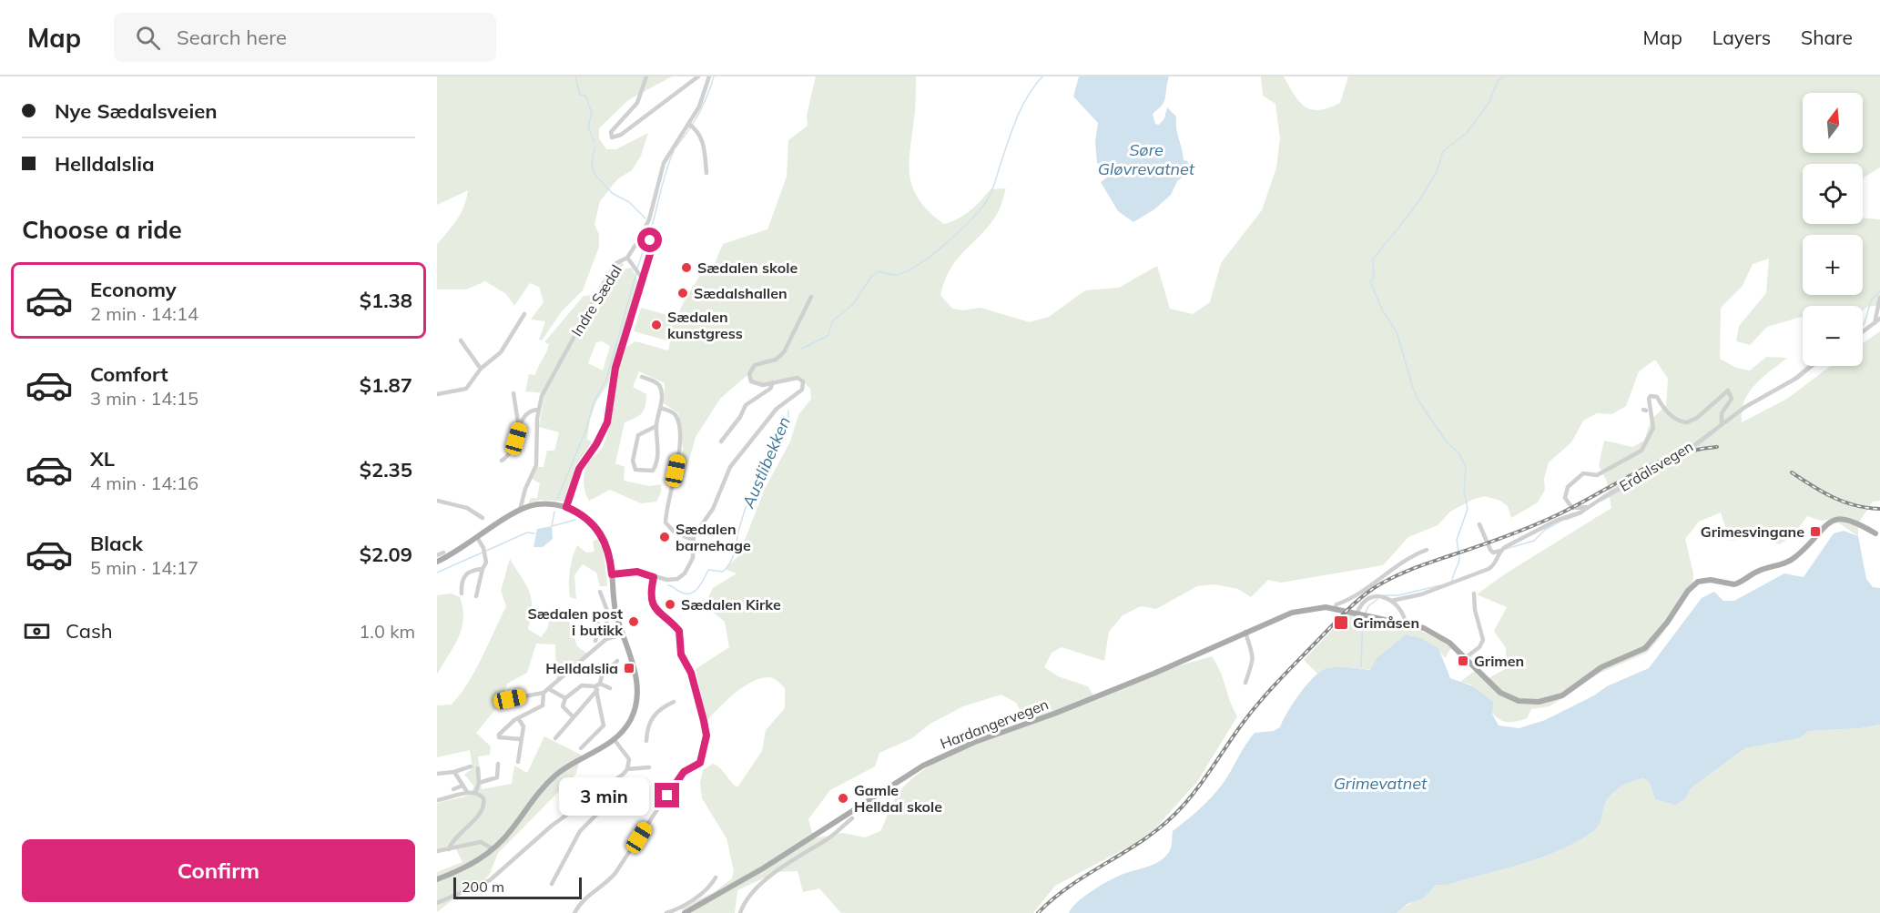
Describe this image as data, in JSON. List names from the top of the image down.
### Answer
{
  "streets": {
    "main road": ["Hardangervegen"],
    "street": ["Indre Sædal", "Erdalsvegen"]
  },
  "crossings": [
    ["Erdalsvegen", "Hardangervegen"]
  ],
  "water": ["Søre Gløvrevatnet", "Austlibekken", "Grimevatnet"],
  "places": {
    "other": [
      "Sædalen skole",
      "Sædalshallen",
      "Sædalen kunstgress",
      "Sædalen barnehage",
      "Sædalen Kirke",
      "Sædalen post i butikk",
      "Gamle Helldal skole"
    ],
    "transit": [
      "Grimesvingane",
      "Grimåsen",
      "Grimen",
      "Helldalslia"
    ]
  },
  "scale_bar": "200 m",
  "north": "top",
  "page": {
    "header": "Map",
    "search": "Search here",
    "nav": ["Map", "Layers", "Share"],
    "banner": ["Nye Sædalsveien", "Helldalslia"],
    "map_buttons": ["+", "−"],
    "heading": "Choose a ride",
    "list": [
      {
        "name": "Economy",
        "note": "2 min · 14:14",
        "value": "$1.38"
      },
      {
        "name": "Comfort",
        "note": "3 min · 14:15",
        "value": "$1.87"
      },
      {
        "name": "XL",
        "note": "4 min · 14:16",
        "value": "$2.35"
      },
      {
        "name": "Black",
        "note": "5 min · 14:17",
        "value": "$2.09"
      }
    ],
    "pay": ["Cash", "1.0 km"],
    "bubble": "3 min",
    "buttons": "Confirm",
    "scale": "200 m"
  }
}
